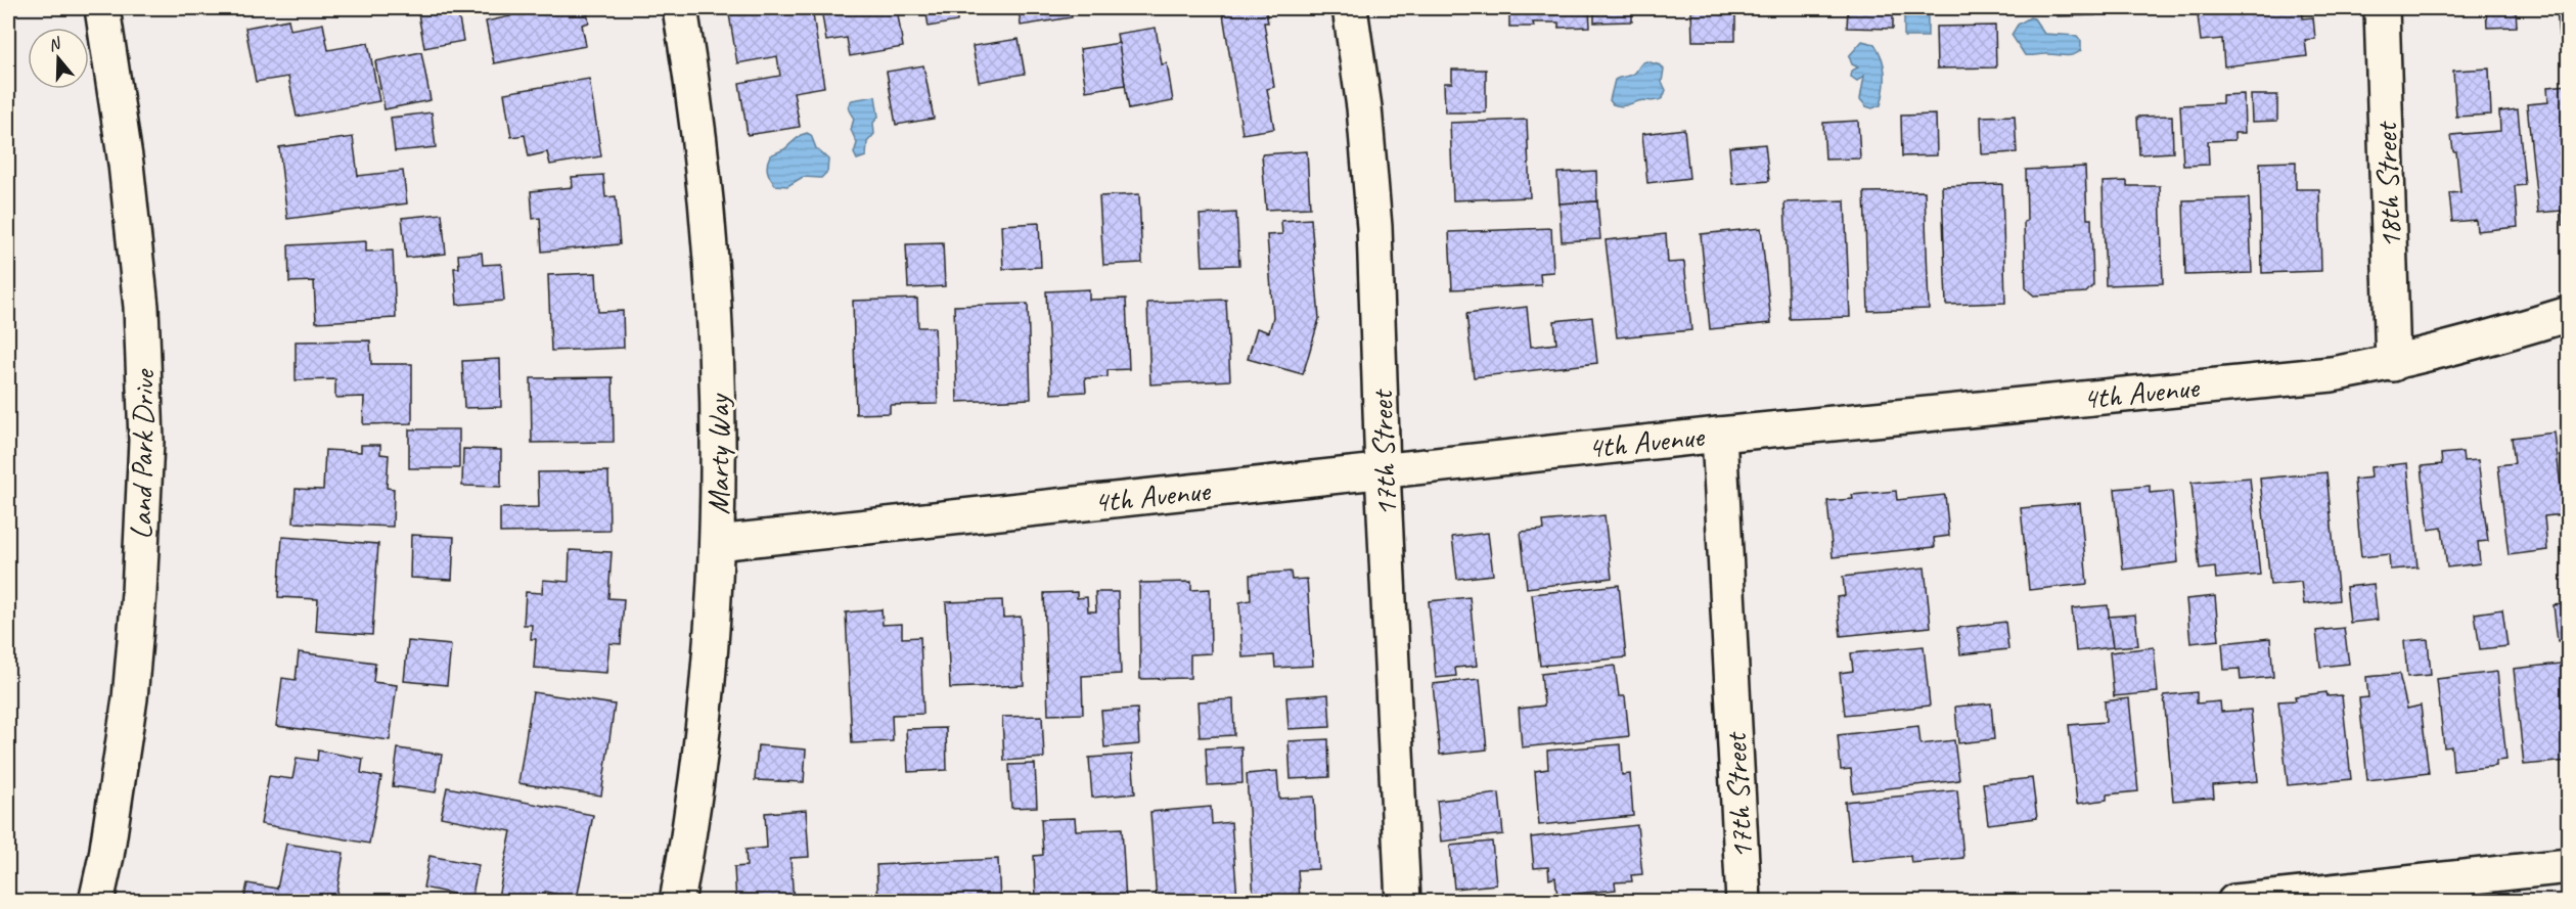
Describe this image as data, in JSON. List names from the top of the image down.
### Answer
{
  "streets": {
    "street": [
      "18th Street",
      "4th Avenue",
      "17th Street",
      "Land Park Drive",
      "Marty Way"
    ]
  },
  "crossings": [
    ["18th Street", "4th Avenue"],
    ["4th Avenue", "17th Street"],
    ["4th Avenue", "Marty Way"]
  ],
  "north": "top"
}
